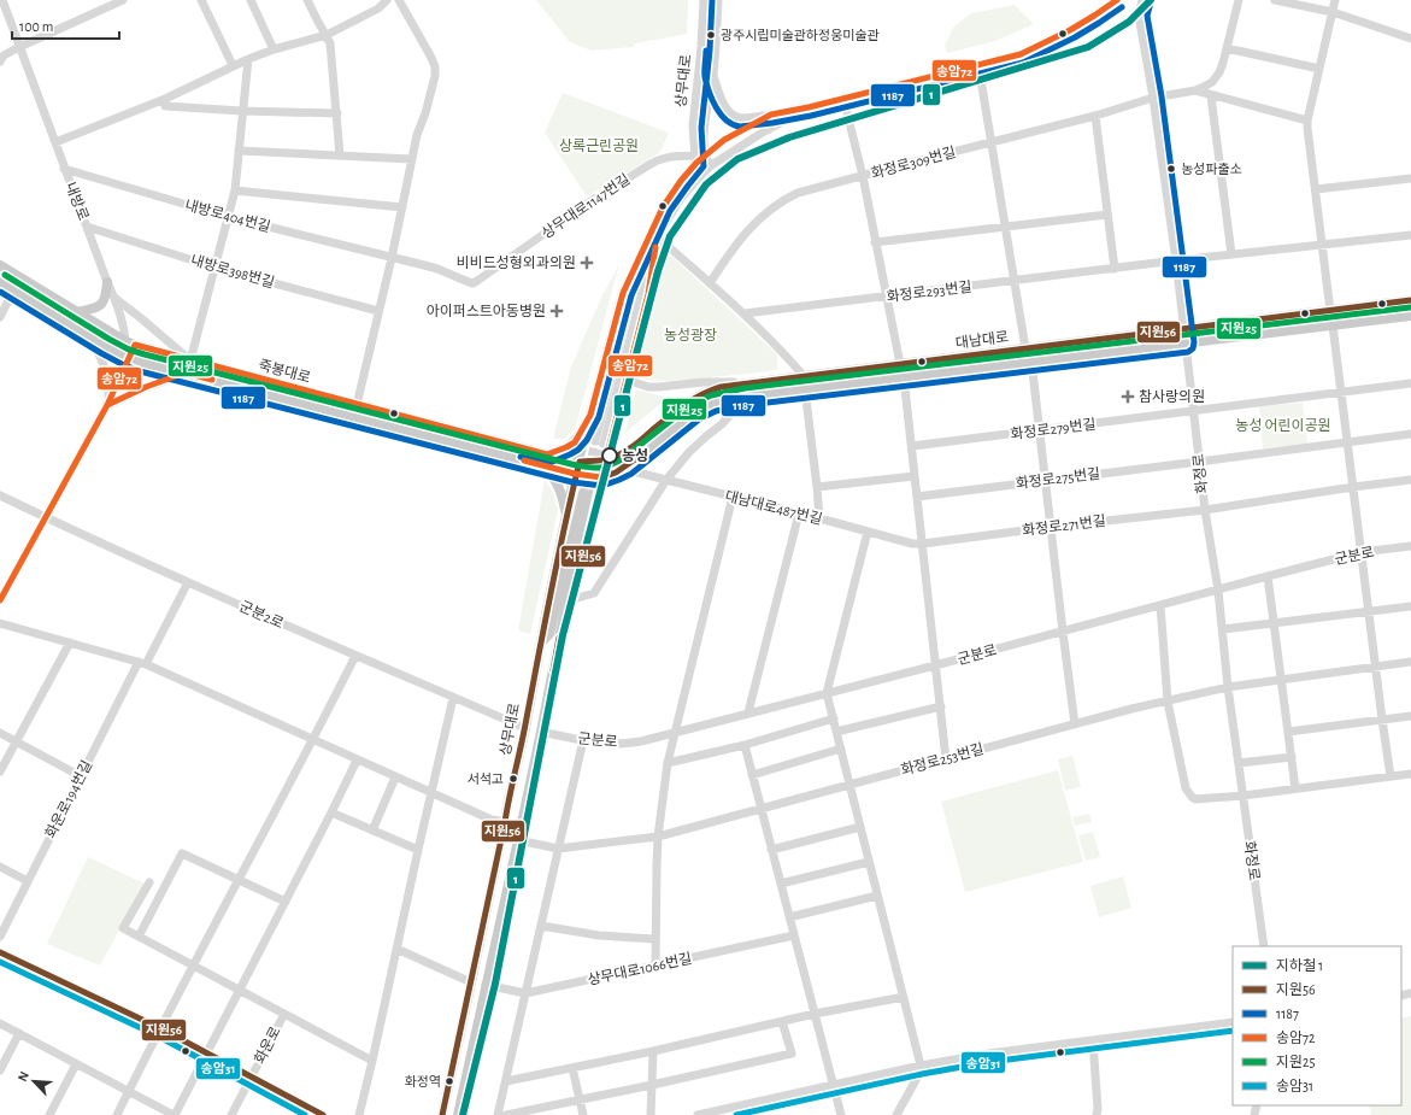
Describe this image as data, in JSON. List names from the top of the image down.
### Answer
{
  "streets": {
    "main road": ["상무대로", "대남대로", "죽봉대로"],
    "street": [
      "화정로309번길",
      "내방로",
      "상무대로1147번길",
      "내방로404번길",
      "내방로398번길",
      "화정로293번길",
      "화정로279번길",
      "화정로",
      "화정로275번길",
      "대남대로487번길",
      "화정로271번길",
      "군분로",
      "군분2로",
      "화정로253번길",
      "화운로194번길",
      "상무대로1066번길",
      "화운로"
    ]
  },
  "crossings": [
    ["상무대로", "상무대로1147번길"],
    ["상무대로", "군분로"],
    ["상무대로", "군분2로"],
    ["상무대로", "화정로253번길"],
    ["상무대로", "상무대로1066번길"],
    ["화정로309번길", "화정로"],
    ["내방로", "내방로404번길"],
    ["내방로", "내방로398번길"],
    ["내방로", "죽봉대로"],
    ["상무대로1147번길", "내방로404번길"],
    ["화정로293번길", "화정로"],
    ["대남대로", "죽봉대로"],
    ["대남대로", "화정로"],
    ["대남대로", "대남대로487번길"],
    ["화정로279번길", "화정로"],
    ["화정로", "화정로275번길"],
    ["화정로", "화정로271번길"],
    ["화정로", "군분로"],
    ["화정로", "화정로253번길"],
    ["대남대로487번길", "화정로271번길"],
    ["군분2로", "화운로194번길"]
  ],
  "parks": ["상록근린공원", "농성광장", "농성 어린이공원"],
  "places": {
    "other": [
      "광주시립미술관하정웅미술관",
      "농성파출소",
      "농성",
      "서석고",
      "화정역"
    ],
    "health": ["비비드성형외과의원", "아이퍼스트아동병원", "참사랑의원"]
  },
  "lines": [
    "metro line 1",
    "transit line 1187",
    "transit line 송암72",
    "transit line 지원25",
    "transit line 지원56",
    "transit line 송암31"
  ],
  "legend": [
    "지하철 1",
    "지원56",
    "1187",
    "송암72",
    "지원25",
    "송암31"
  ],
  "scale_bar": "100 m",
  "north": "top left"
}
